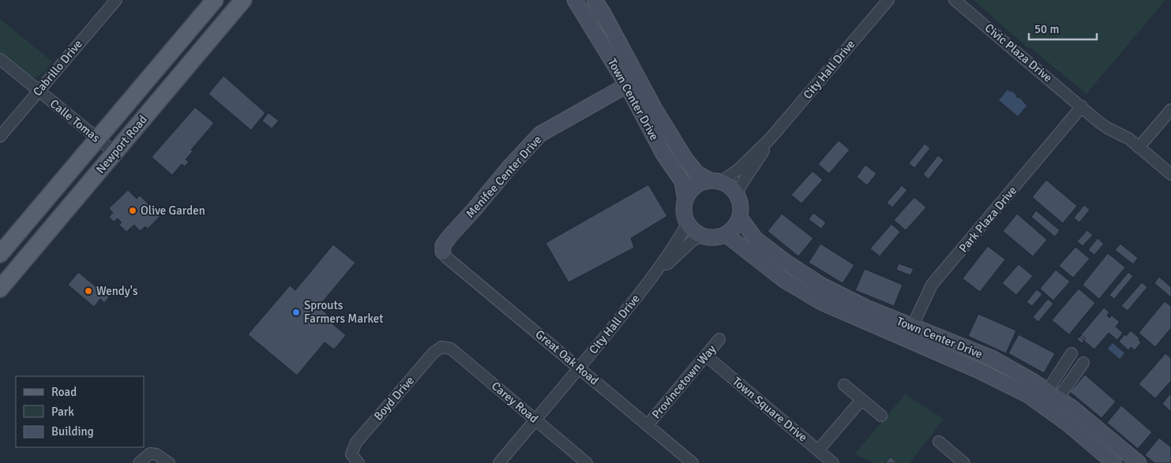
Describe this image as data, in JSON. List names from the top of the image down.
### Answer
{
  "streets": {
    "main road": ["Newport Road"],
    "street": [
      "Civic Plaza Drive",
      "Cabrillo Drive",
      "City Hall Drive",
      "Town Center Drive",
      "Calle Tomas",
      "Menifee Center Drive",
      "Park Plaza Drive",
      "Great Oak Road",
      "Provincetown Way",
      "Boyd Drive",
      "Carey Road",
      "Town Square Drive"
    ]
  },
  "crossings": [
    ["Civic Plaza Drive", "Park Plaza Drive"],
    ["Cabrillo Drive", "Calle Tomas"],
    ["City Hall Drive", "Town Center Drive"],
    ["City Hall Drive", "Great Oak Road"],
    ["City Hall Drive", "Carey Road"],
    ["Town Center Drive", "Menifee Center Drive"],
    ["Town Center Drive", "Park Plaza Drive"],
    ["Calle Tomas", "Newport Road"],
    ["Menifee Center Drive", "Great Oak Road"],
    ["Great Oak Road", "Provincetown Way"],
    ["Provincetown Way", "Town Square Drive"],
    ["Boyd Drive", "Carey Road"]
  ],
  "places": ["Olive Garden", "Wendy's", "Sprouts Farmers Market"],
  "legend": ["Road", "Park", "Building"],
  "scale_bar": "50 m"
}
